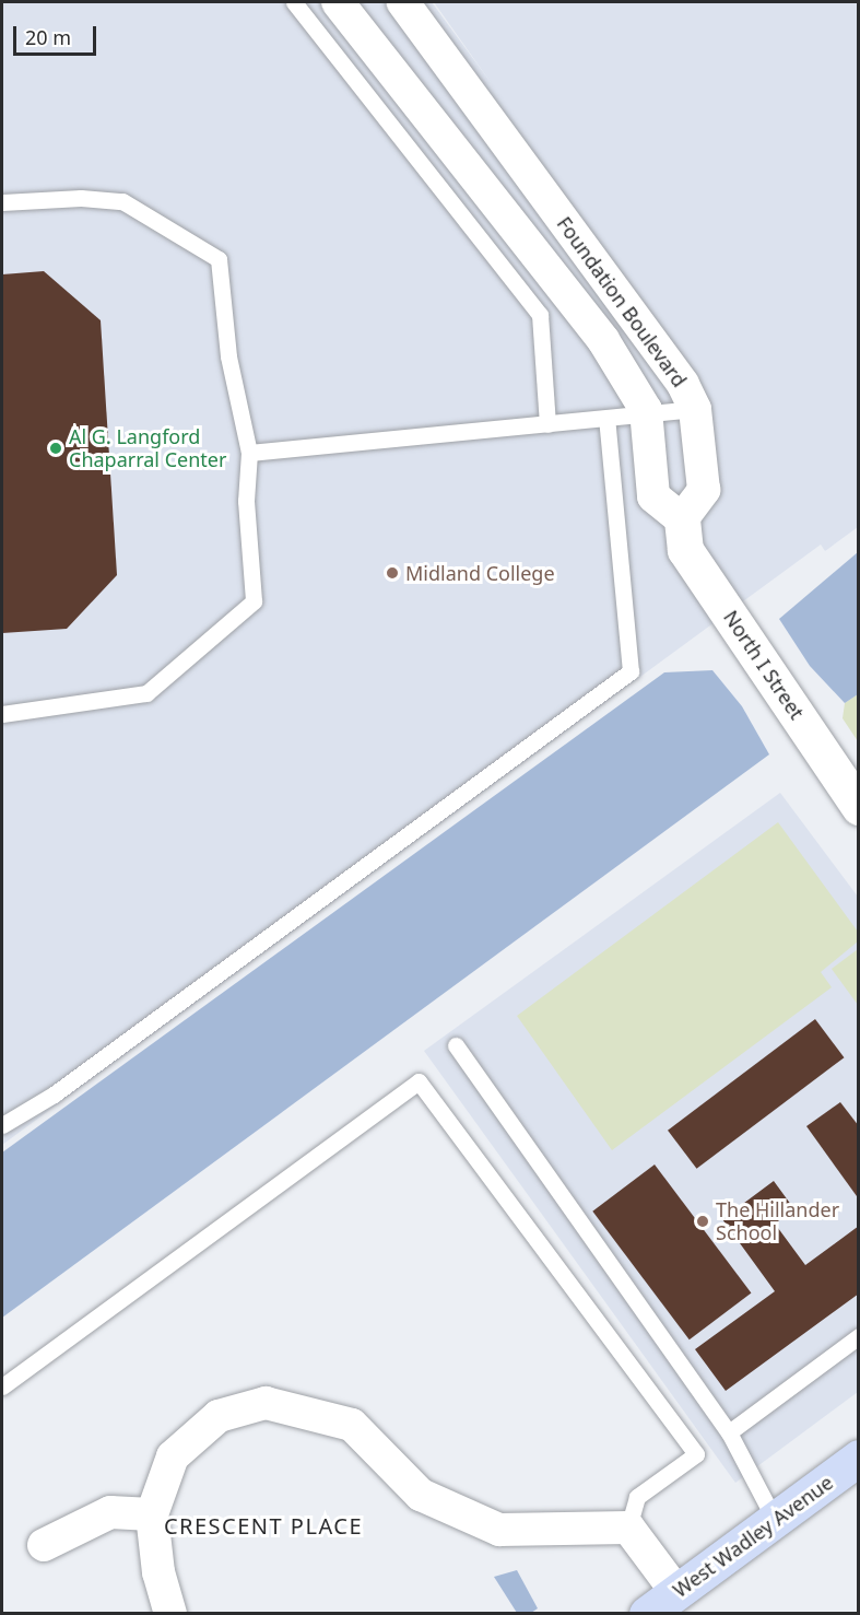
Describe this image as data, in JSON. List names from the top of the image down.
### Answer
{
  "streets": {
    "main road": ["West Wadley Avenue"],
    "street": ["Foundation Boulevard", "North I Street"]
  },
  "crossings": [
    ["Foundation Boulevard", "North I Street"]
  ],
  "districts": ["CRESCENT PLACE"],
  "places": ["Al G. Langford Chaparral Center", "Midland College", "The Hillander School"],
  "scale_bar": "20 m"
}
